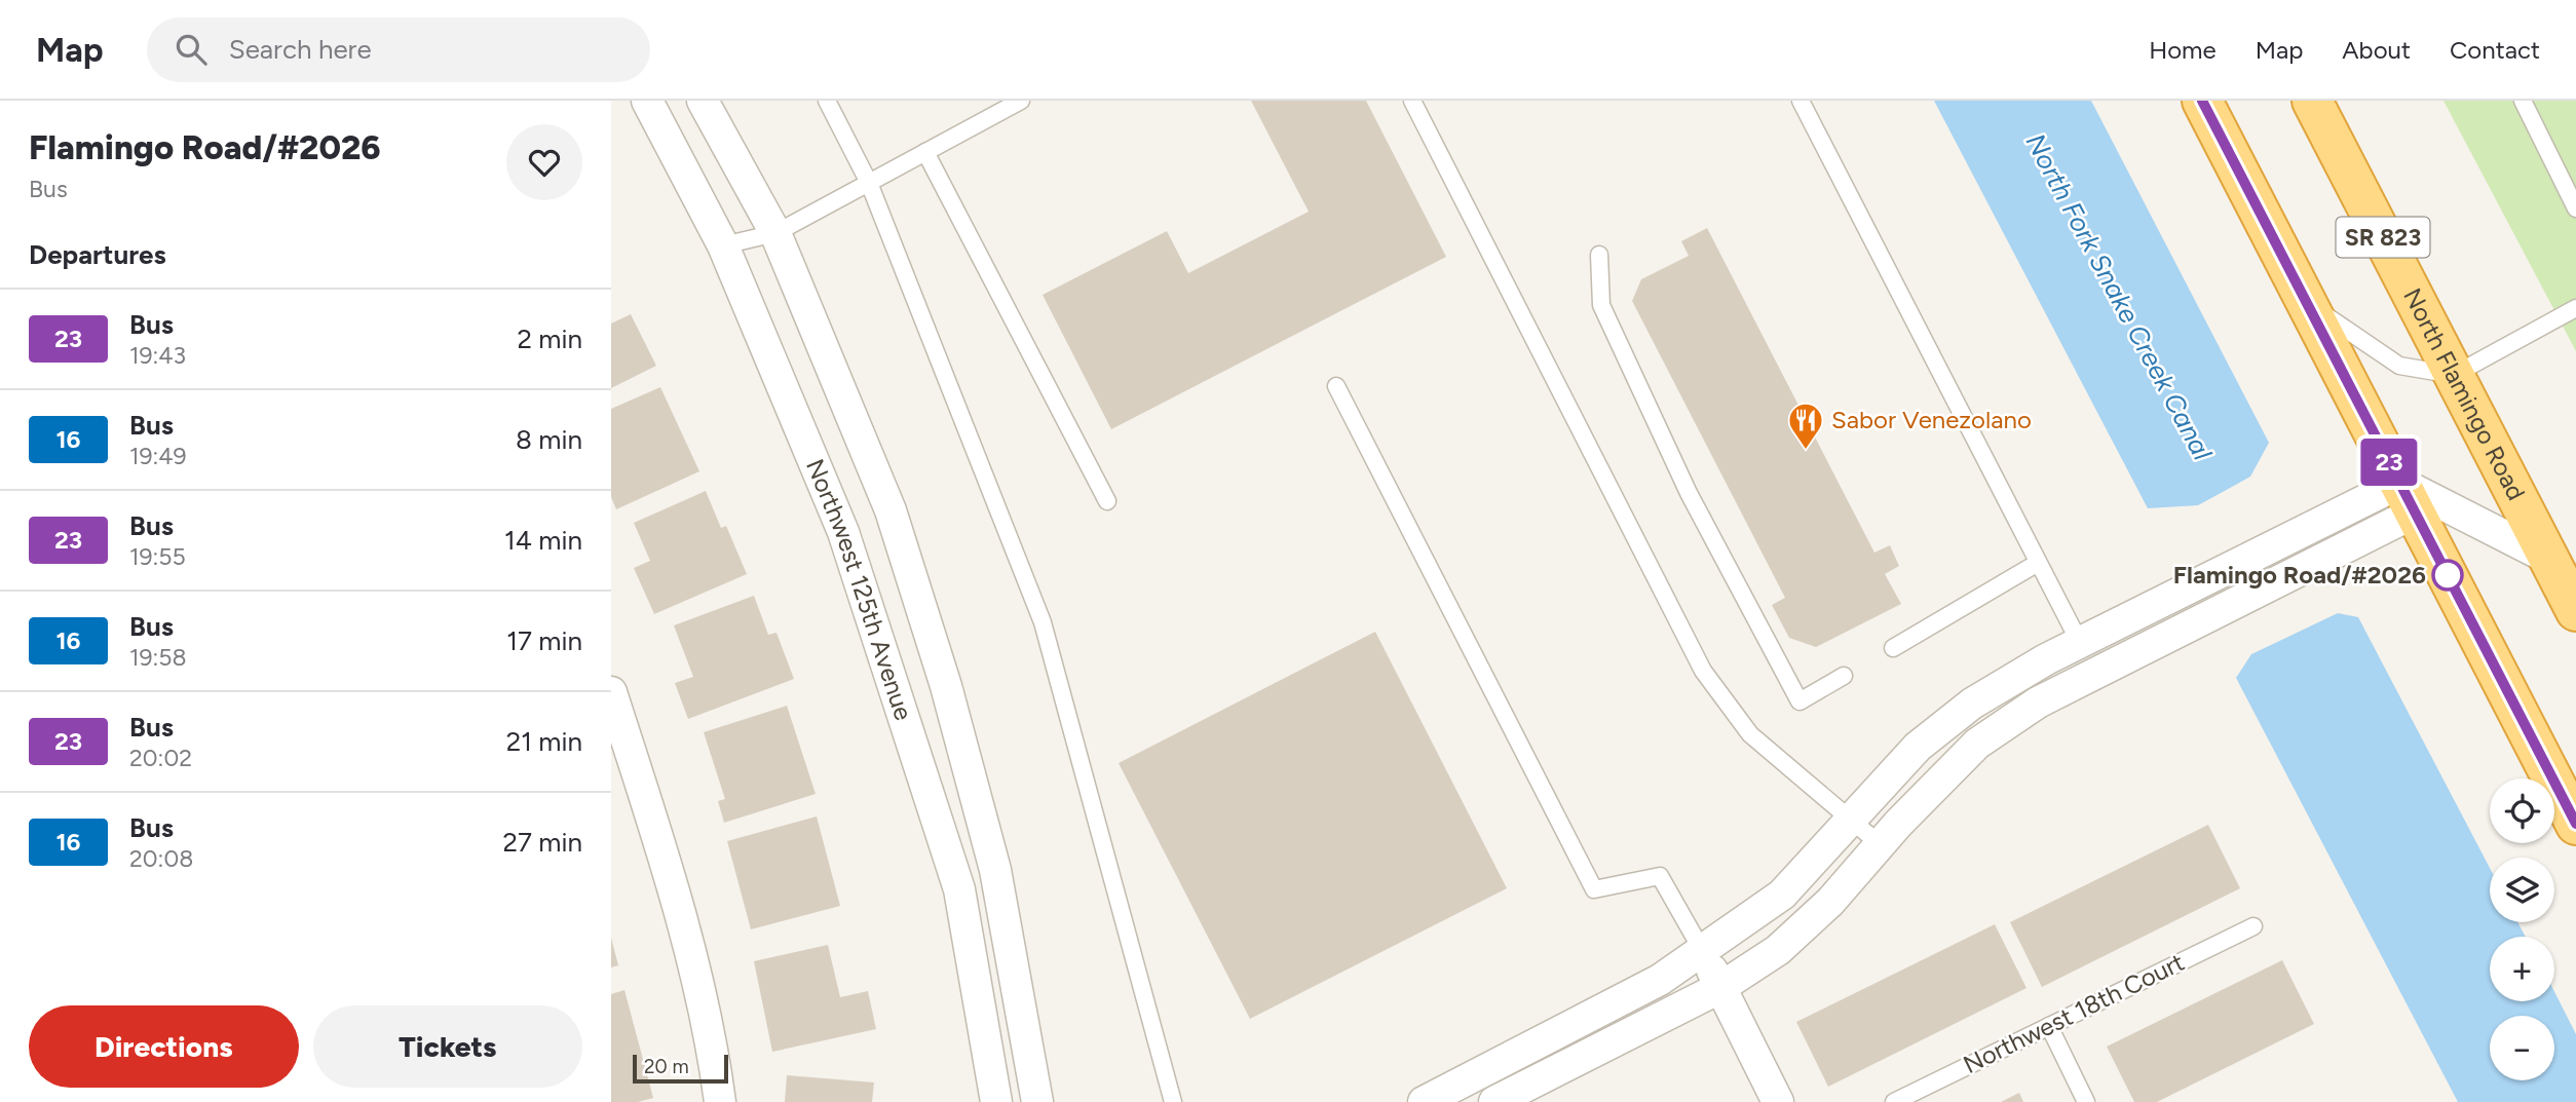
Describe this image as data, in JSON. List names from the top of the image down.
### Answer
{
  "streets": {
    "highway": ["SR 823", "North Flamingo Road"],
    "street": ["Northwest 125th Avenue"],
    "lane": ["Northwest 18th Court"]
  },
  "water": ["North Fork Snake Creek Canal"],
  "places": {
    "restaurant": ["Sabor Venezolano"],
    "other": ["Flamingo Road/#2026"]
  },
  "lines": ["bus line 23"],
  "scale_bar": "20 m",
  "page": {
    "header": "Map",
    "search": "Search here",
    "nav": [
      "Home",
      "Map",
      "About",
      "Contact"
    ],
    "heading": [
      ["Flamingo Road/#2026", "Bus"],
      "Departures"
    ],
    "on_map": "23",
    "list": [
      {
        "mark": "23",
        "name": "Bus",
        "note": "19:43",
        "value": "2 min"
      },
      {
        "mark": "16",
        "name": "Bus",
        "note": "19:49",
        "value": "8 min"
      },
      {
        "mark": "23",
        "name": "Bus",
        "note": "19:55",
        "value": "14 min"
      },
      {
        "mark": "16",
        "name": "Bus",
        "note": "19:58",
        "value": "17 min"
      },
      {
        "mark": "23",
        "name": "Bus",
        "note": "20:02",
        "value": "21 min"
      },
      {
        "mark": "16",
        "name": "Bus",
        "note": "20:08",
        "value": "27 min"
      }
    ],
    "map_buttons": ["+", "−"],
    "buttons": ["Directions", "Tickets"],
    "scale": "20 m"
  }
}
